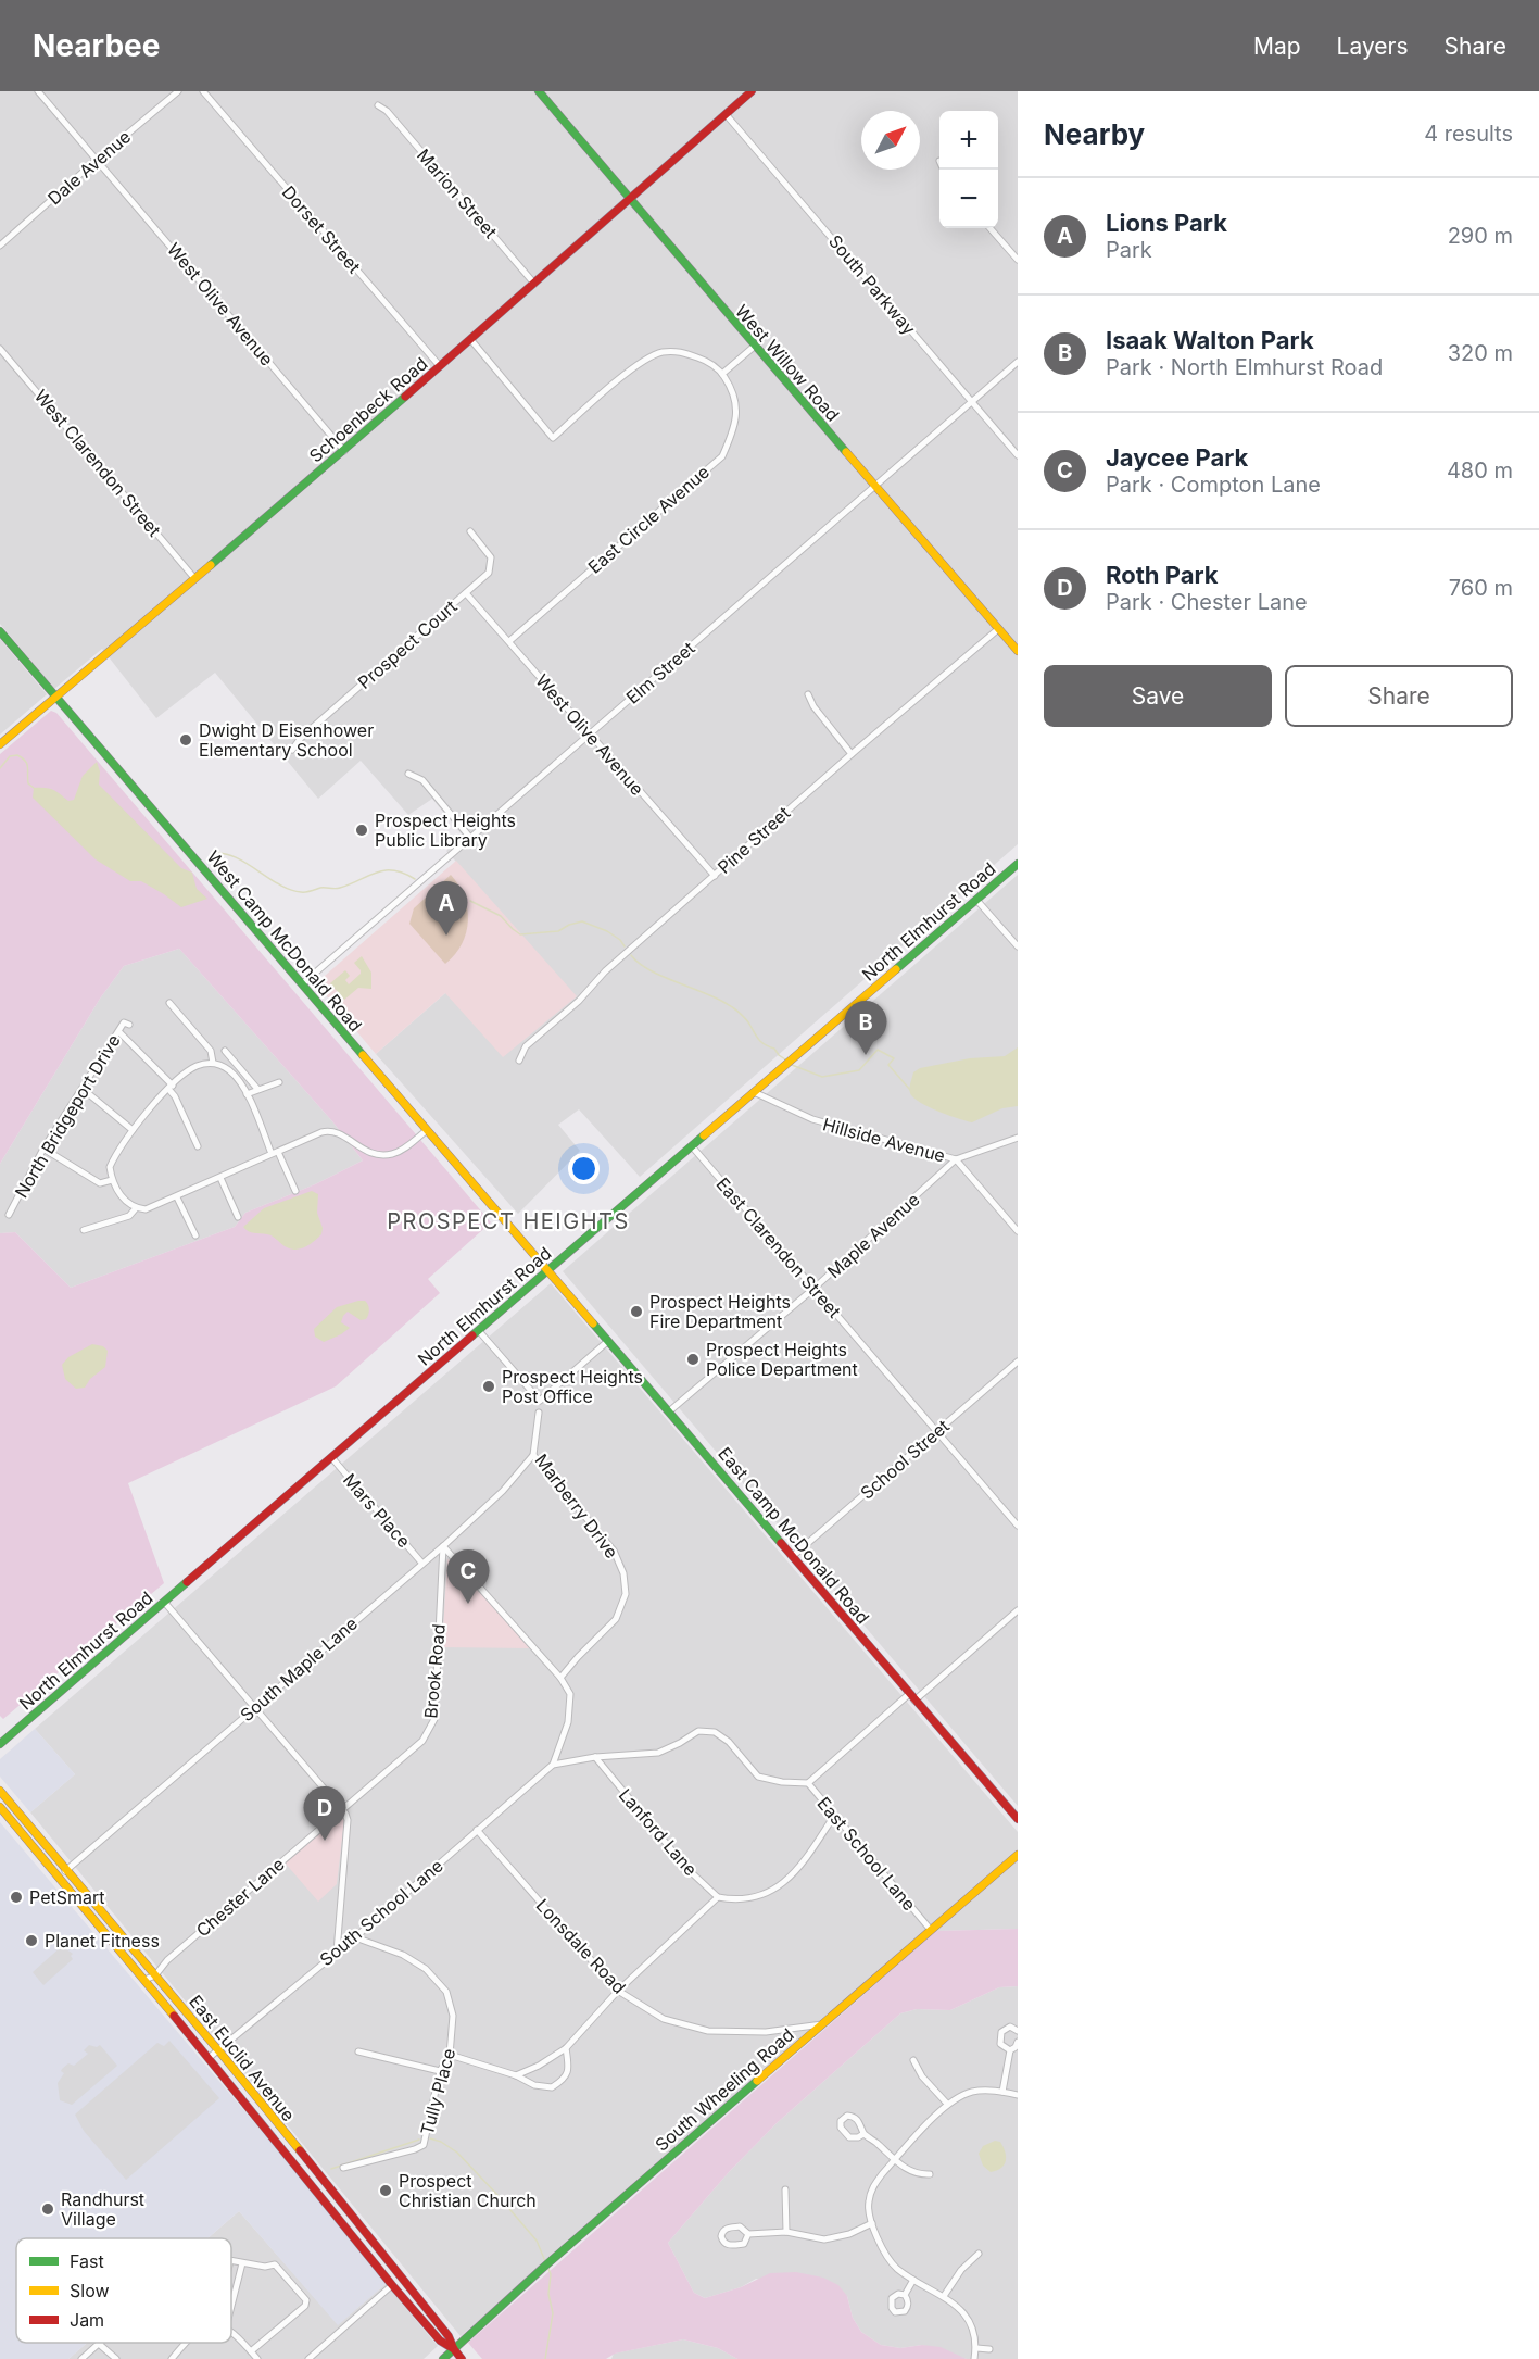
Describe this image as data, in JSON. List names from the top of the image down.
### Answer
{
  "streets": {
    "main road": [
      "West Willow Road",
      "Schoenbeck Road",
      "North Elmhurst Road",
      "West Camp McDonald Road",
      "East Camp McDonald Road",
      "East Euclid Avenue",
      "South Wheeling Road"
    ],
    "street": [
      "Dale Avenue",
      "Marion Street",
      "Dorset Street",
      "South Parkway",
      "West Olive Avenue",
      "West Clarendon Street",
      "East Circle Avenue",
      "Prospect Court",
      "Elm Street",
      "Pine Street",
      "North Bridgeport Drive",
      "Hillside Avenue",
      "Maple Avenue",
      "East Clarendon Street",
      "School Street",
      "Marberry Drive",
      "Mars Place",
      "South Maple Lane",
      "Brook Road",
      "Lanford Lane",
      "East School Lane",
      "Chester Lane",
      "South School Lane",
      "Lonsdale Road",
      "Tully Place"
    ]
  },
  "crossings": [
    ["Dale Avenue", "West Olive Avenue"],
    ["Marion Street", "Schoenbeck Road"],
    ["Dorset Street", "Schoenbeck Road"],
    ["South Parkway", "Schoenbeck Road"],
    ["South Parkway", "Elm Street"],
    ["West Olive Avenue", "Schoenbeck Road"],
    ["West Olive Avenue", "East Circle Avenue"],
    ["West Olive Avenue", "Prospect Court"],
    ["West Olive Avenue", "Elm Street"],
    ["West Olive Avenue", "Pine Street"],
    ["West Willow Road", "Schoenbeck Road"],
    ["West Willow Road", "Elm Street"],
    ["West Willow Road", "Pine Street"],
    ["Schoenbeck Road", "West Clarendon Street"],
    ["Schoenbeck Road", "West Camp McDonald Road"],
    ["Elm Street", "West Camp McDonald Road"],
    ["North Elmhurst Road", "West Camp McDonald Road"],
    ["North Elmhurst Road", "Hillside Avenue"],
    ["North Elmhurst Road", "East Clarendon Street"],
    ["North Elmhurst Road", "Mars Place"],
    ["North Elmhurst Road", "East Camp McDonald Road"],
    ["West Camp McDonald Road", "East Camp McDonald Road"],
    ["Hillside Avenue", "Maple Avenue"],
    ["Maple Avenue", "East Clarendon Street"],
    ["Maple Avenue", "East Camp McDonald Road"],
    ["East Clarendon Street", "School Street"],
    ["School Street", "East Camp McDonald Road"],
    ["Marberry Drive", "South Maple Lane"],
    ["Mars Place", "South Maple Lane"],
    ["South Maple Lane", "Brook Road"],
    ["South Maple Lane", "East Euclid Avenue"],
    ["Brook Road", "Chester Lane"],
    ["Lanford Lane", "East School Lane"],
    ["East School Lane", "South School Lane"],
    ["East School Lane", "South Wheeling Road"],
    ["Chester Lane", "East Euclid Avenue"],
    ["South School Lane", "Lonsdale Road"],
    ["South School Lane", "East Euclid Avenue"],
    ["South School Lane", "Tully Place"],
    ["Lonsdale Road", "South Wheeling Road"],
    ["East Euclid Avenue", "South Wheeling Road"]
  ],
  "districts": ["PROSPECT HEIGHTS"],
  "places": [
    "Dwight D Eisenhower Elementary School",
    "Prospect Heights Public Library",
    "Prospect Heights Fire Department",
    "Prospect Heights Police Department",
    "Prospect Heights Post Office",
    "PetSmart",
    "Planet Fitness",
    "Prospect Christian Church",
    "Randhurst Village"
  ],
  "legend": ["Fast", "Slow", "Jam"],
  "north": "top right",
  "page": {
    "header": "Nearbee",
    "nav": ["Map", "Layers", "Share"],
    "heading": ["Nearby", "4 results"],
    "map_buttons": ["+", "−"],
    "list": [
      {
        "mark": "A",
        "name": "Lions Park",
        "note": "Park",
        "value": "290 m"
      },
      {
        "mark": "B",
        "name": "Isaak Walton Park",
        "note": "Park · North Elmhurst Road",
        "value": "320 m"
      },
      {
        "mark": "C",
        "name": "Jaycee Park",
        "note": "Park · Compton Lane",
        "value": "480 m"
      },
      {
        "mark": "D",
        "name": "Roth Park",
        "note": "Park · Chester Lane",
        "value": "760 m"
      }
    ],
    "buttons": ["Save", "Share"],
    "pins": [
      "A",
      "B",
      "C",
      "D"
    ]
  }
}
